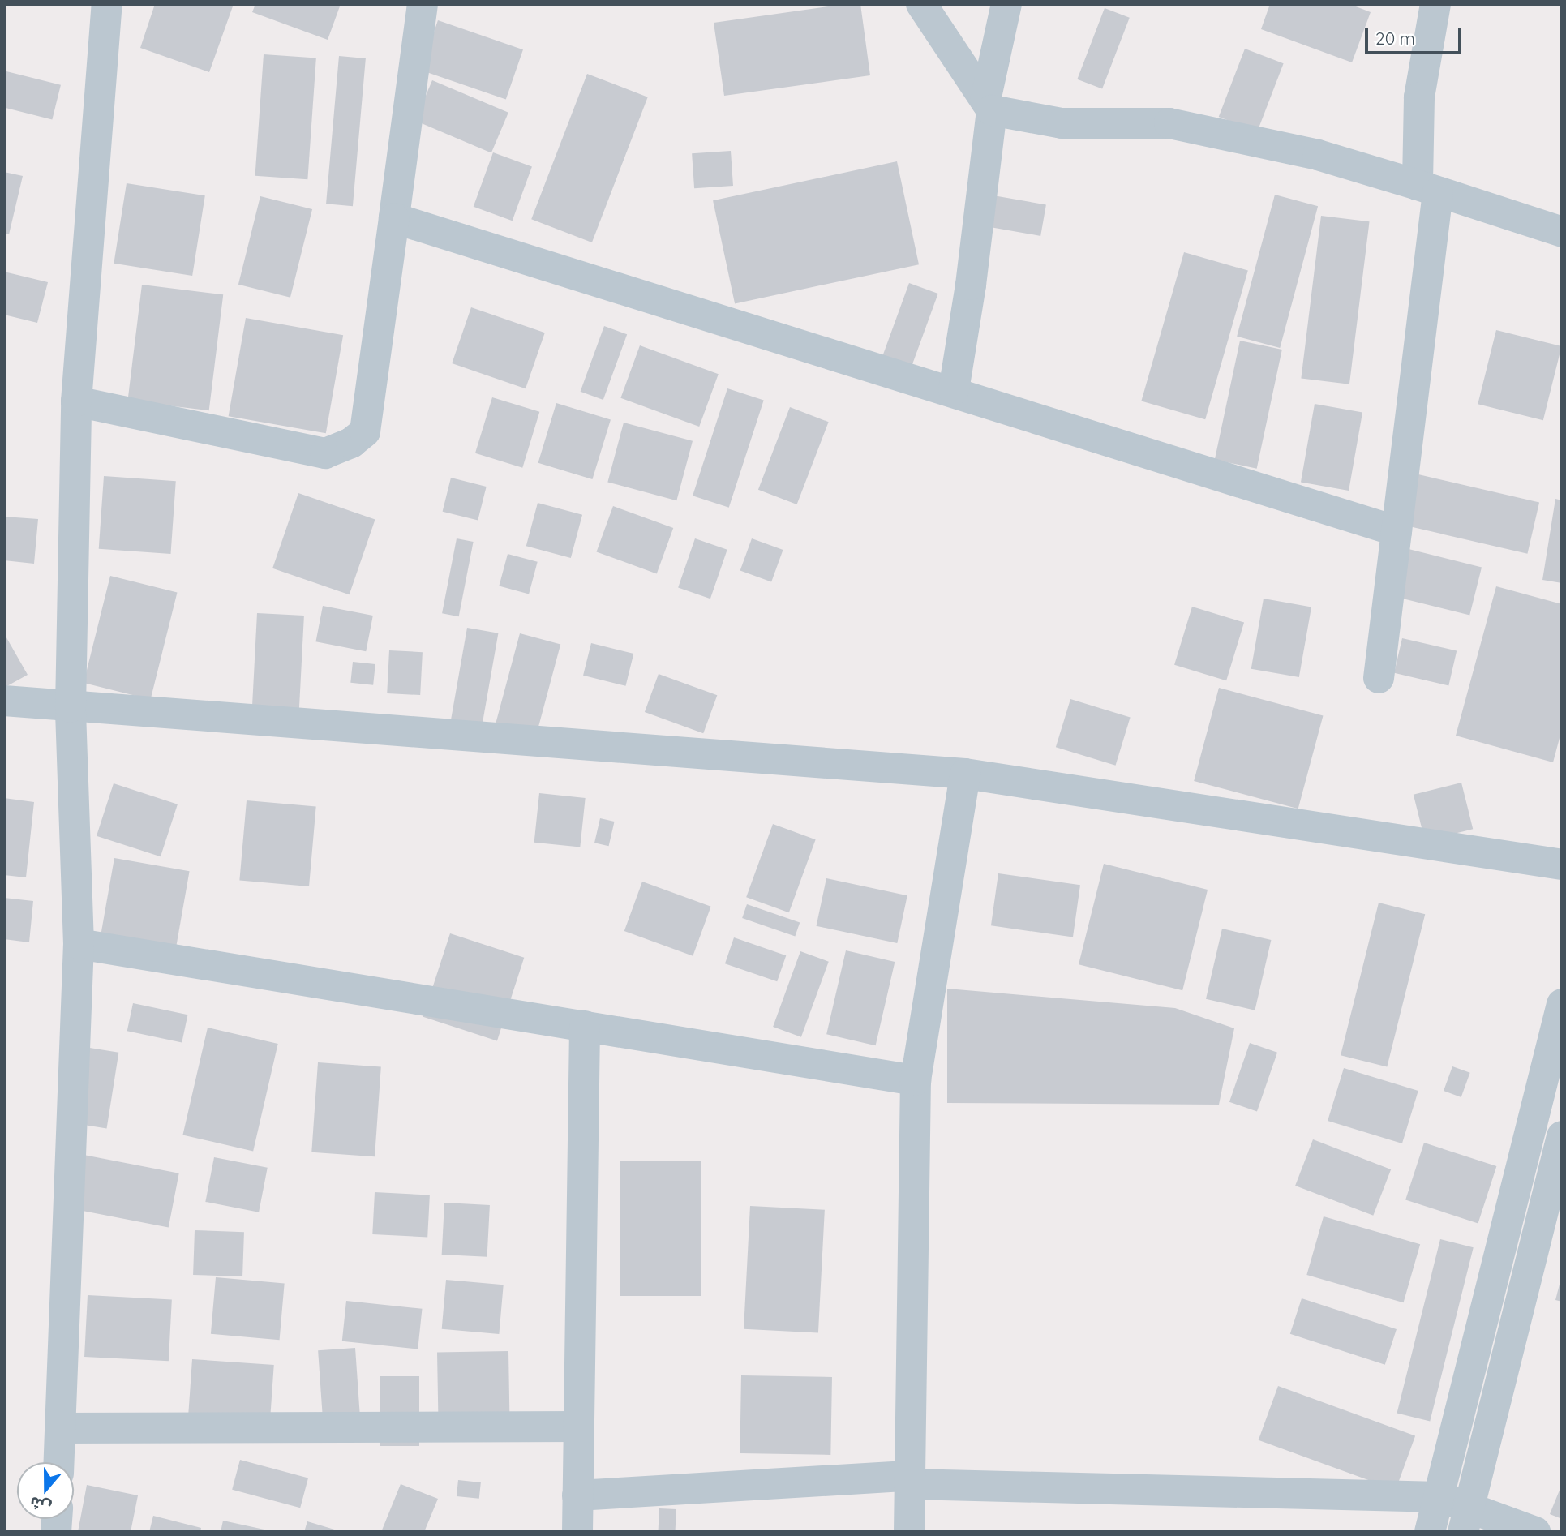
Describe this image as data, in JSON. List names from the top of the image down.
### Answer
{
  "scale_bar": "20 m",
  "north": "bottom"
}
